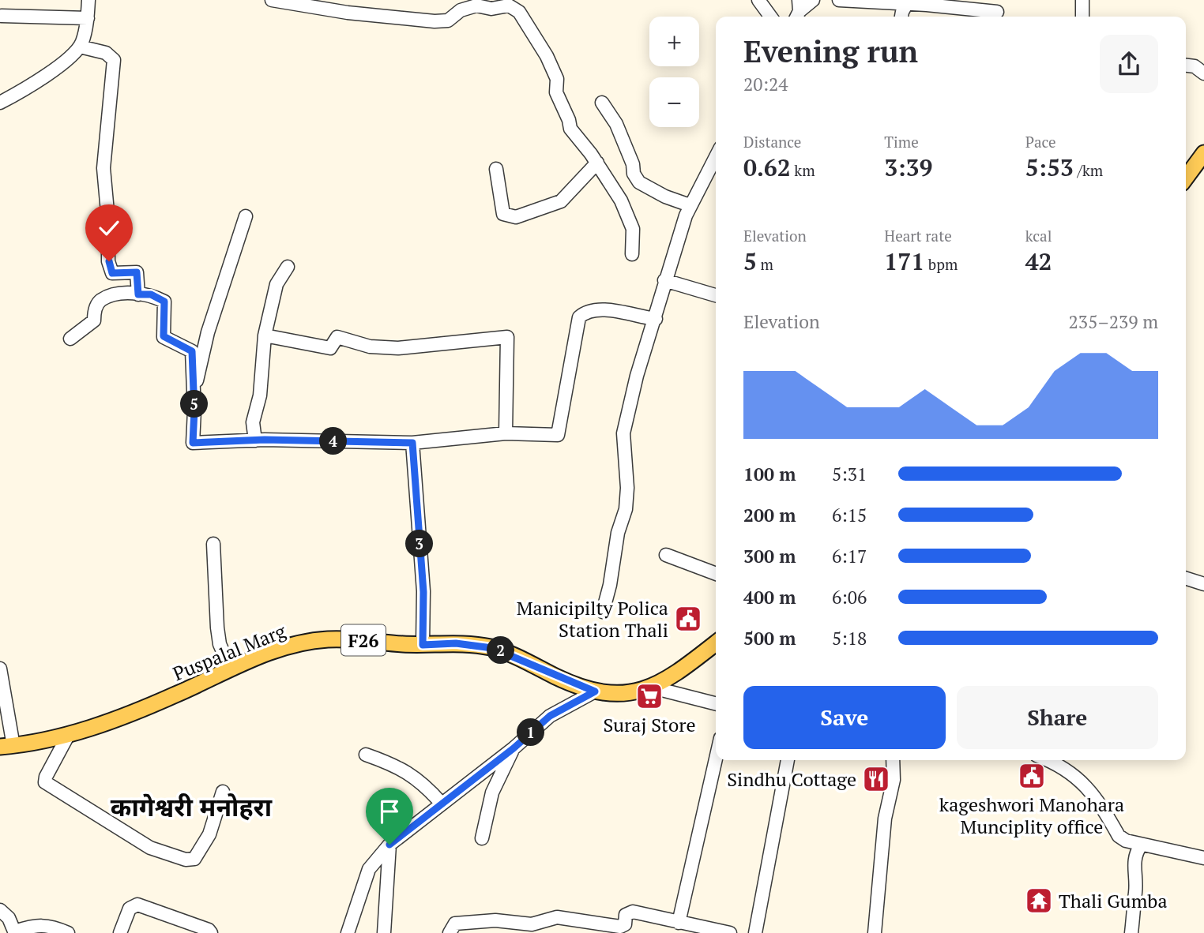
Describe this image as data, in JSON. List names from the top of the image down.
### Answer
{
  "streets": {
    "main road": ["F26", "Puspalal Marg"]
  },
  "districts": ["कागेश्वरी मनोहरा"],
  "places": {
    "public building": ["Manicipilty Polica Station Thali", "kageshwori Manohara Munciplity office"],
    "supermarket": ["Suraj Store"],
    "restaurant": ["Sindhu Cottage"],
    "temple": ["Thali Gumba"]
  },
  "page": {
    "map_buttons": ["+", "−"],
    "heading": ["Evening run", "20:24"],
    "stats": [
      ["Distance", "0.62 km"],
      ["Time", "3:39"],
      ["Pace", "5:53 /km"],
      ["Elevation", "5 m"],
      ["Heart rate", "171 bpm"],
      ["kcal", "42"]
    ],
    "chart": ["Elevation", "235–239 m"],
    "pins": [
      "5",
      "4",
      "3",
      "2",
      "1"
    ],
    "list": [
      {
        "name": "100 m",
        "note": "5:31"
      },
      {
        "name": "200 m",
        "note": "6:15"
      },
      {
        "name": "300 m",
        "note": "6:17"
      },
      {
        "name": "400 m",
        "note": "6:06"
      },
      {
        "name": "500 m",
        "note": "5:18"
      }
    ],
    "buttons": ["Save", "Share"]
  }
}
